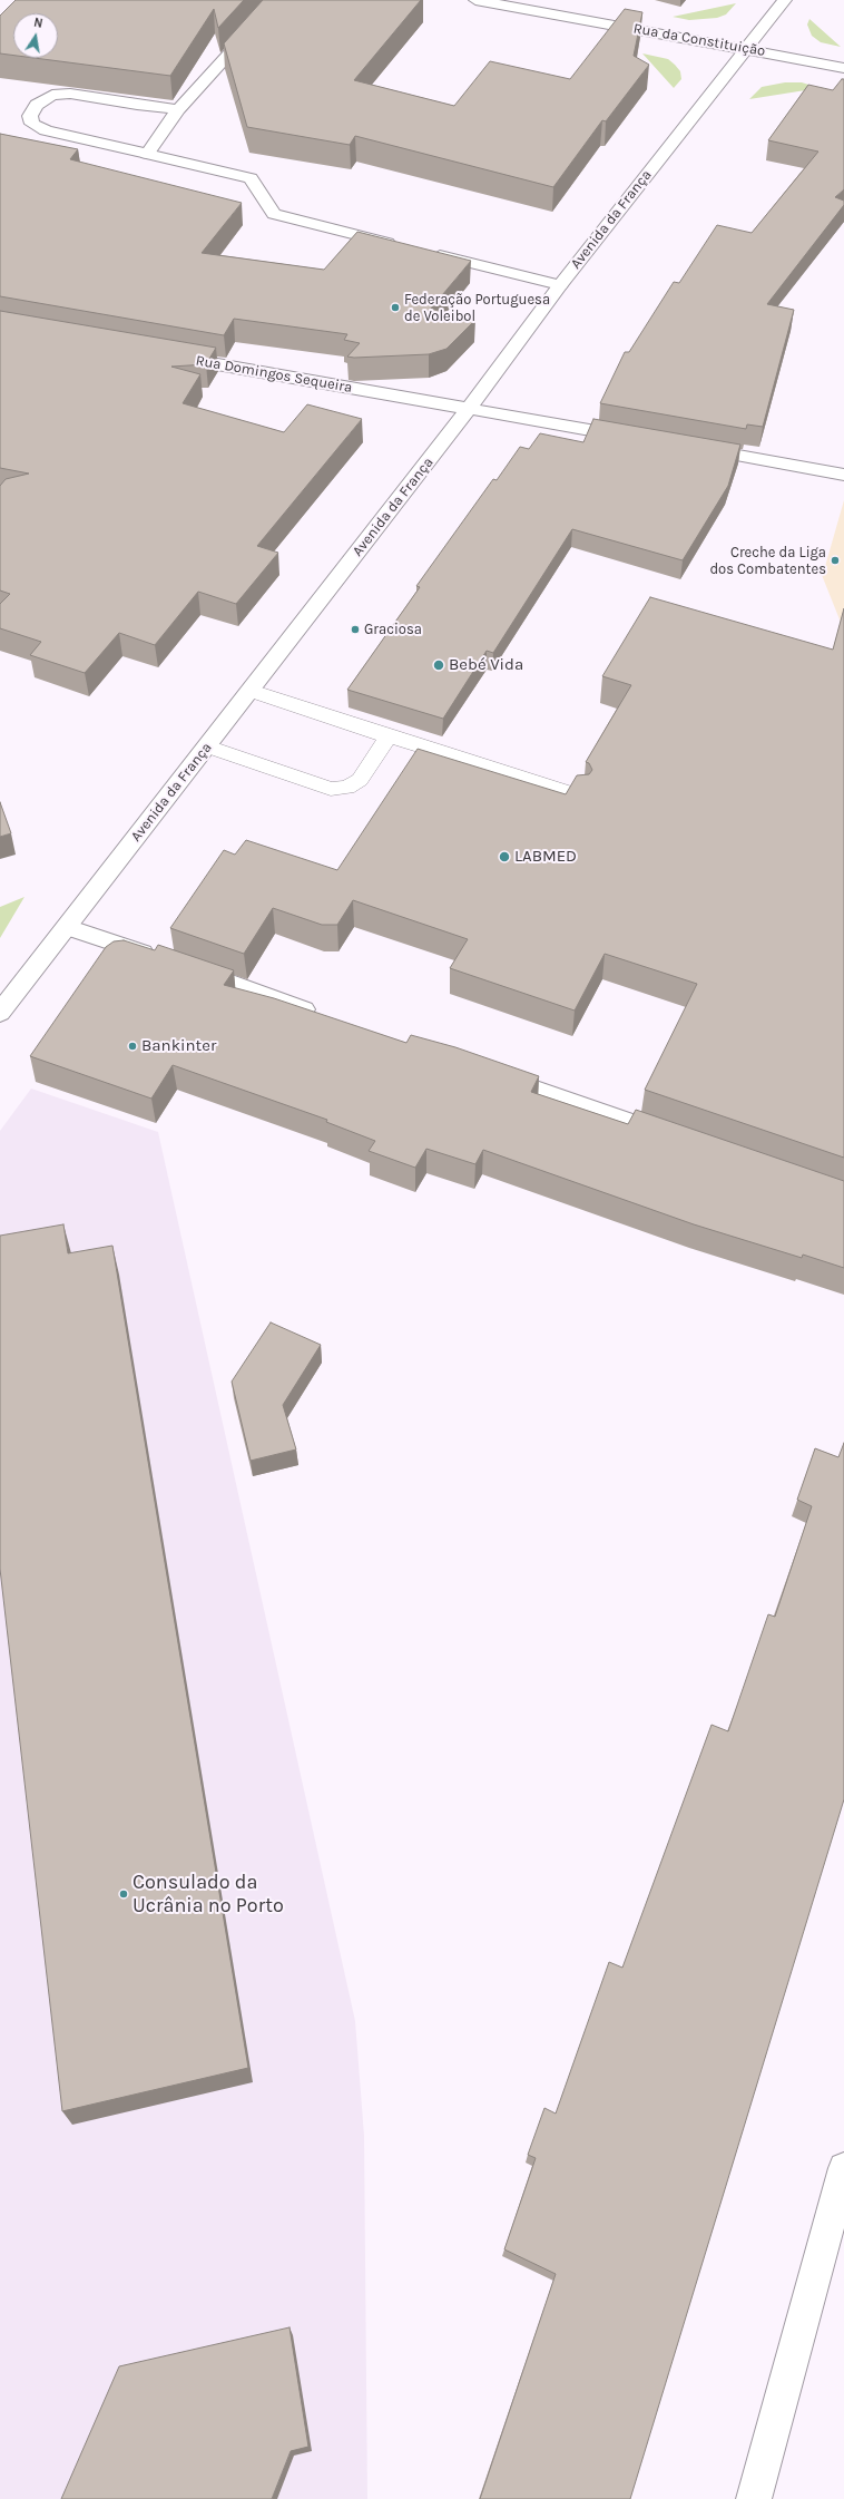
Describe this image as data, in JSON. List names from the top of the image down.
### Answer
{
  "streets": {
    "main road": ["Rua da Constituição", "Avenida da França", "Rua Domingos Sequeira"]
  },
  "crossings": [
    ["Rua da Constituição", "Avenida da França"],
    ["Avenida da França", "Rua Domingos Sequeira"]
  ],
  "places": [
    "Federação Portuguesa de Voleibol",
    "Creche da Liga dos Combatentes",
    "Graciosa",
    "Bebé Vida",
    "LABMED",
    "Bankinter",
    "Consulado da Ucrânia no Porto"
  ],
  "north": "top"
}
